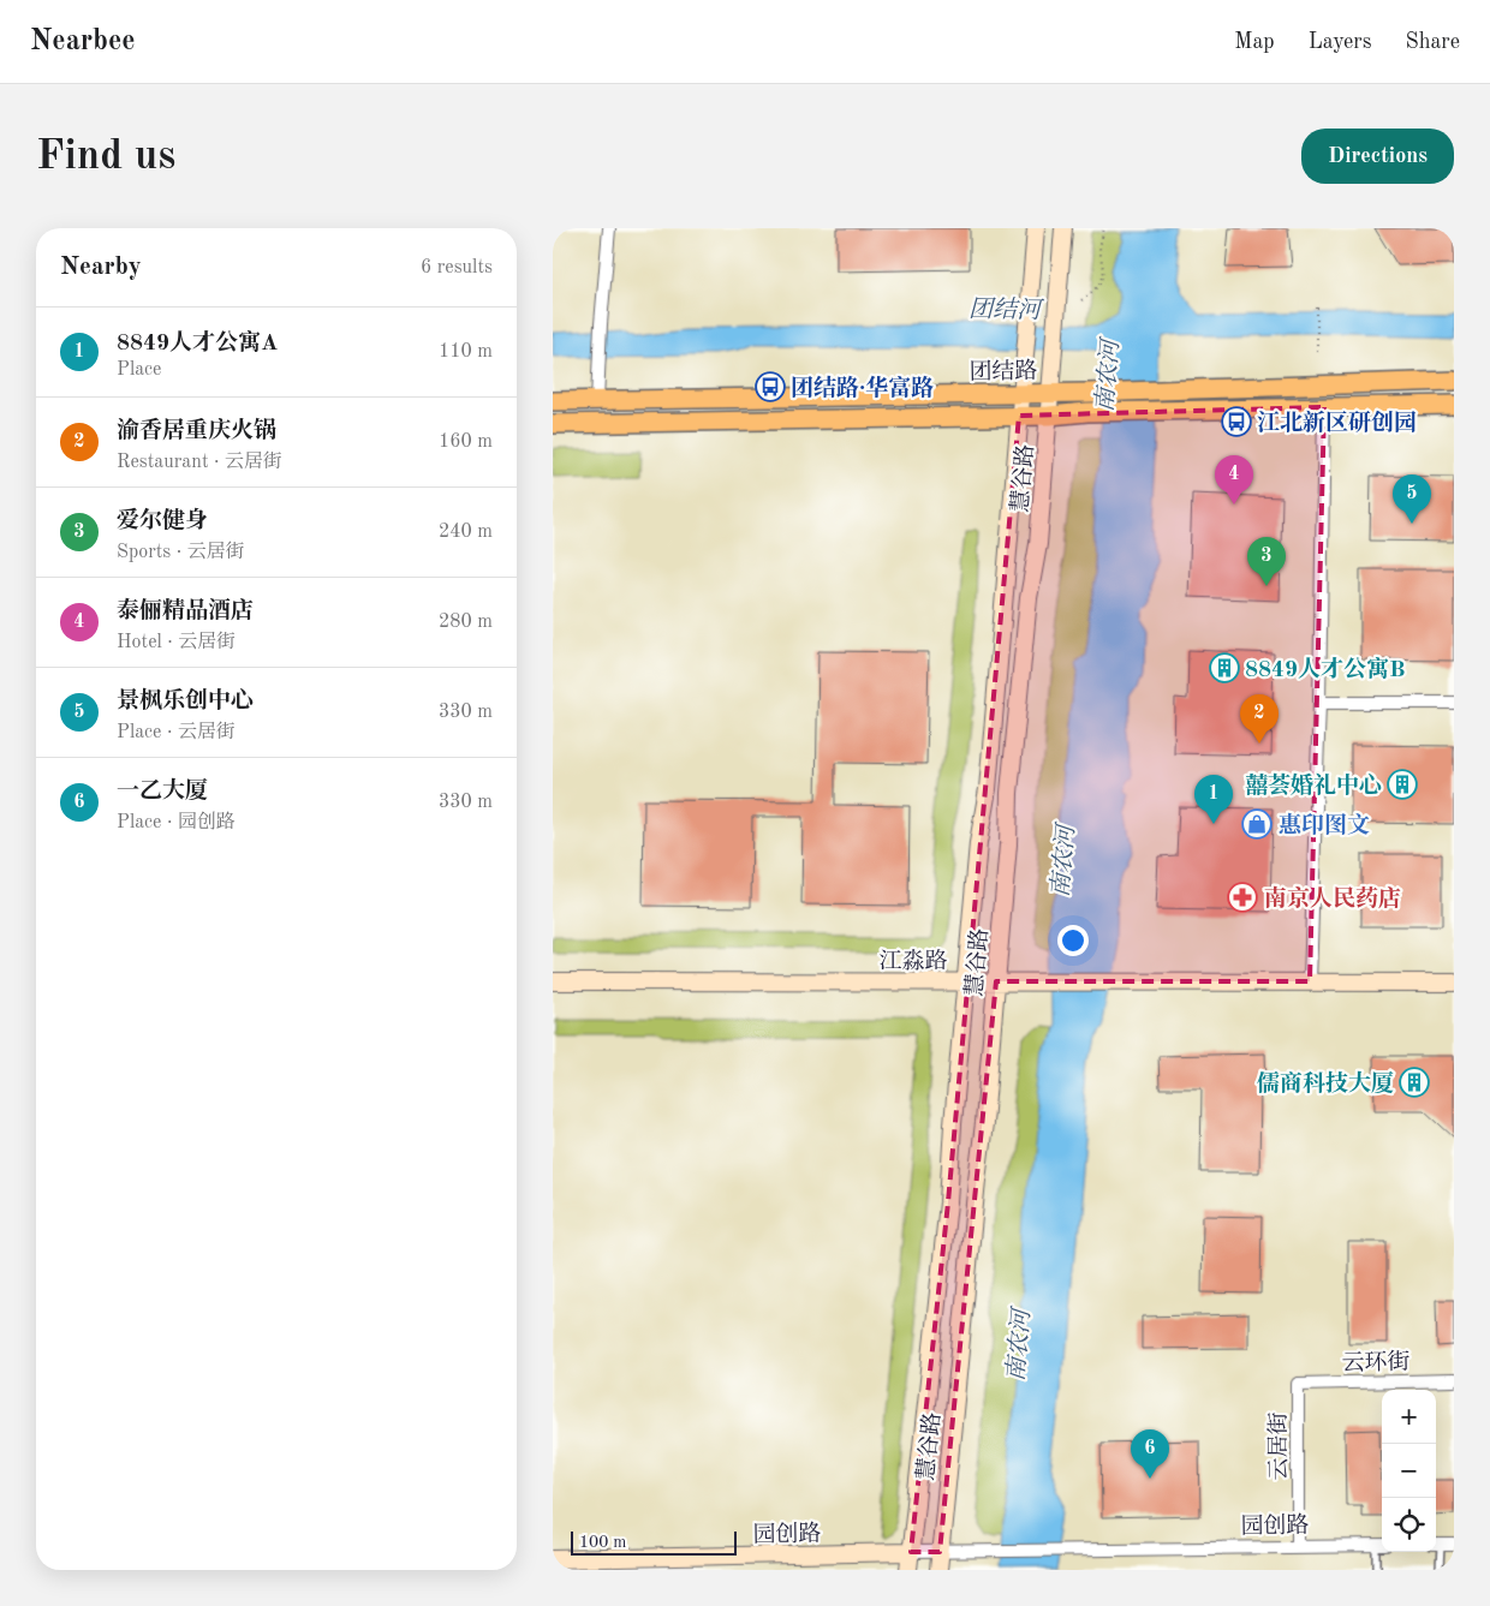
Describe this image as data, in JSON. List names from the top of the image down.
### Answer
{
  "streets": {
    "main road": [
      "团结路",
      "慧谷路",
      "江淼路",
      "园创路"
    ],
    "street": ["云环街", "云居街"]
  },
  "crossings": [
    ["团结路", "慧谷路"],
    ["慧谷路", "江淼路"],
    ["慧谷路", "园创路"],
    ["云环街", "云居街"],
    ["云居街", "园创路"]
  ],
  "water": ["团结河", "南农河"],
  "places": {
    "bus stop": ["团结路·华富路", "江北新区研创园"],
    "building": ["8849人才公寓B", "囍荟婚礼中心", "儒商科技大厦"],
    "shop": ["惠印图文"],
    "pharmacy": ["南京人民药店"]
  },
  "scale_bar": "100 m",
  "page": {
    "header": "Nearbee",
    "nav": ["Map", "Layers", "Share"],
    "buttons": "Directions",
    "title": "Find us",
    "heading": ["Nearby", "6 results"],
    "list": [
      {
        "mark": "1",
        "name": "8849人才公寓A",
        "note": "Place",
        "value": "110 m"
      },
      {
        "mark": "2",
        "name": "渝香居重庆火锅",
        "note": "Restaurant · 云居街",
        "value": "160 m"
      },
      {
        "mark": "3",
        "name": "爱尔健身",
        "note": "Sports · 云居街",
        "value": "240 m"
      },
      {
        "mark": "4",
        "name": "泰俪精品酒店",
        "note": "Hotel · 云居街",
        "value": "280 m"
      },
      {
        "mark": "5",
        "name": "景枫乐创中心",
        "note": "Place · 云居街",
        "value": "330 m"
      },
      {
        "mark": "6",
        "name": "一乙大厦",
        "note": "Place · 园创路",
        "value": "330 m"
      }
    ],
    "pins": [
      "4",
      "5",
      "3",
      "2",
      "1",
      "6"
    ],
    "map_buttons": ["+", "−"],
    "scale": "100 m"
  }
}
